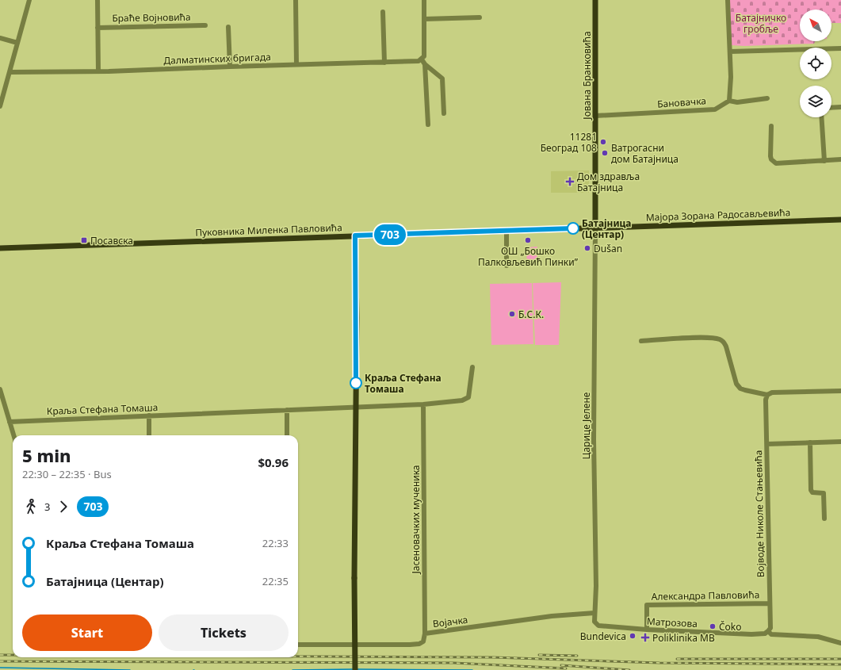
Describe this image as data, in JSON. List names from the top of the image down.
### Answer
{
  "streets": {
    "main road": ["Јована Бранковића", "Мајора Зорана Радосављевића", "Пуковника Миленка Павловића"],
    "street": [
      "Браће Војновића",
      "Далматинских бригада",
      "Бановачка",
      "Краља Стефана Томаша",
      "Царице Јелене",
      "Војводе Николе Стањевића",
      "Јасеновачких мученика",
      "Александра Павловића",
      "Војачка",
      "Матрозова"
    ]
  },
  "crossings": [
    ["Јована Бранковића", "Бановачка"],
    ["Јована Бранковића", "Мајора Зорана Радосављевића"],
    ["Јована Бранковића", "Пуковника Миленка Павловића"],
    ["Јована Бранковића", "Царице Јелене"],
    ["Мајора Зорана Радосављевића", "Пуковника Миленка Павловића"],
    ["Мајора Зорана Радосављевића", "Царице Јелене"],
    ["Пуковника Миленка Павловића", "Царице Јелене"],
    ["Краља Стефана Томаша", "Јасеновачких мученика"],
    ["Царице Јелене", "Војачка"],
    ["Царице Јелене", "Матрозова"],
    ["Војводе Николе Стањевића", "Александра Павловића"],
    ["Војводе Николе Стањевића", "Матрозова"],
    ["Јасеновачких мученика", "Војачка"],
    ["Александра Павловића", "Матрозова"]
  ],
  "parks": ["Батајничко гробље"],
  "places": {
    "other": [
      "11281 Београд 108",
      "Ватрогасни дом Батајница",
      "Батајница (Центар)",
      "ОШ „Бошко Палковљевић Пинки”",
      "Dušan",
      "Б.С.К.",
      "Краља Стефана Томаша",
      "Čoko",
      "Bundevica"
    ],
    "health": ["Дом здравља Батајница", "Poliklinika MB"],
    "transit": ["Посавска"]
  },
  "lines": ["bus line 703"],
  "north": "top left",
  "page": {
    "on_map": "703",
    "heading": ["5 min", "22:30 – 22:35 · Bus", "$0.96"],
    "legs": ["3", "703"],
    "list": [
      {
        "name": "Краља Стефана Томаша",
        "value": "22:33"
      },
      {
        "name": "Батајница (Центар)",
        "value": "22:35"
      }
    ],
    "buttons": ["Start", "Tickets"]
  }
}
